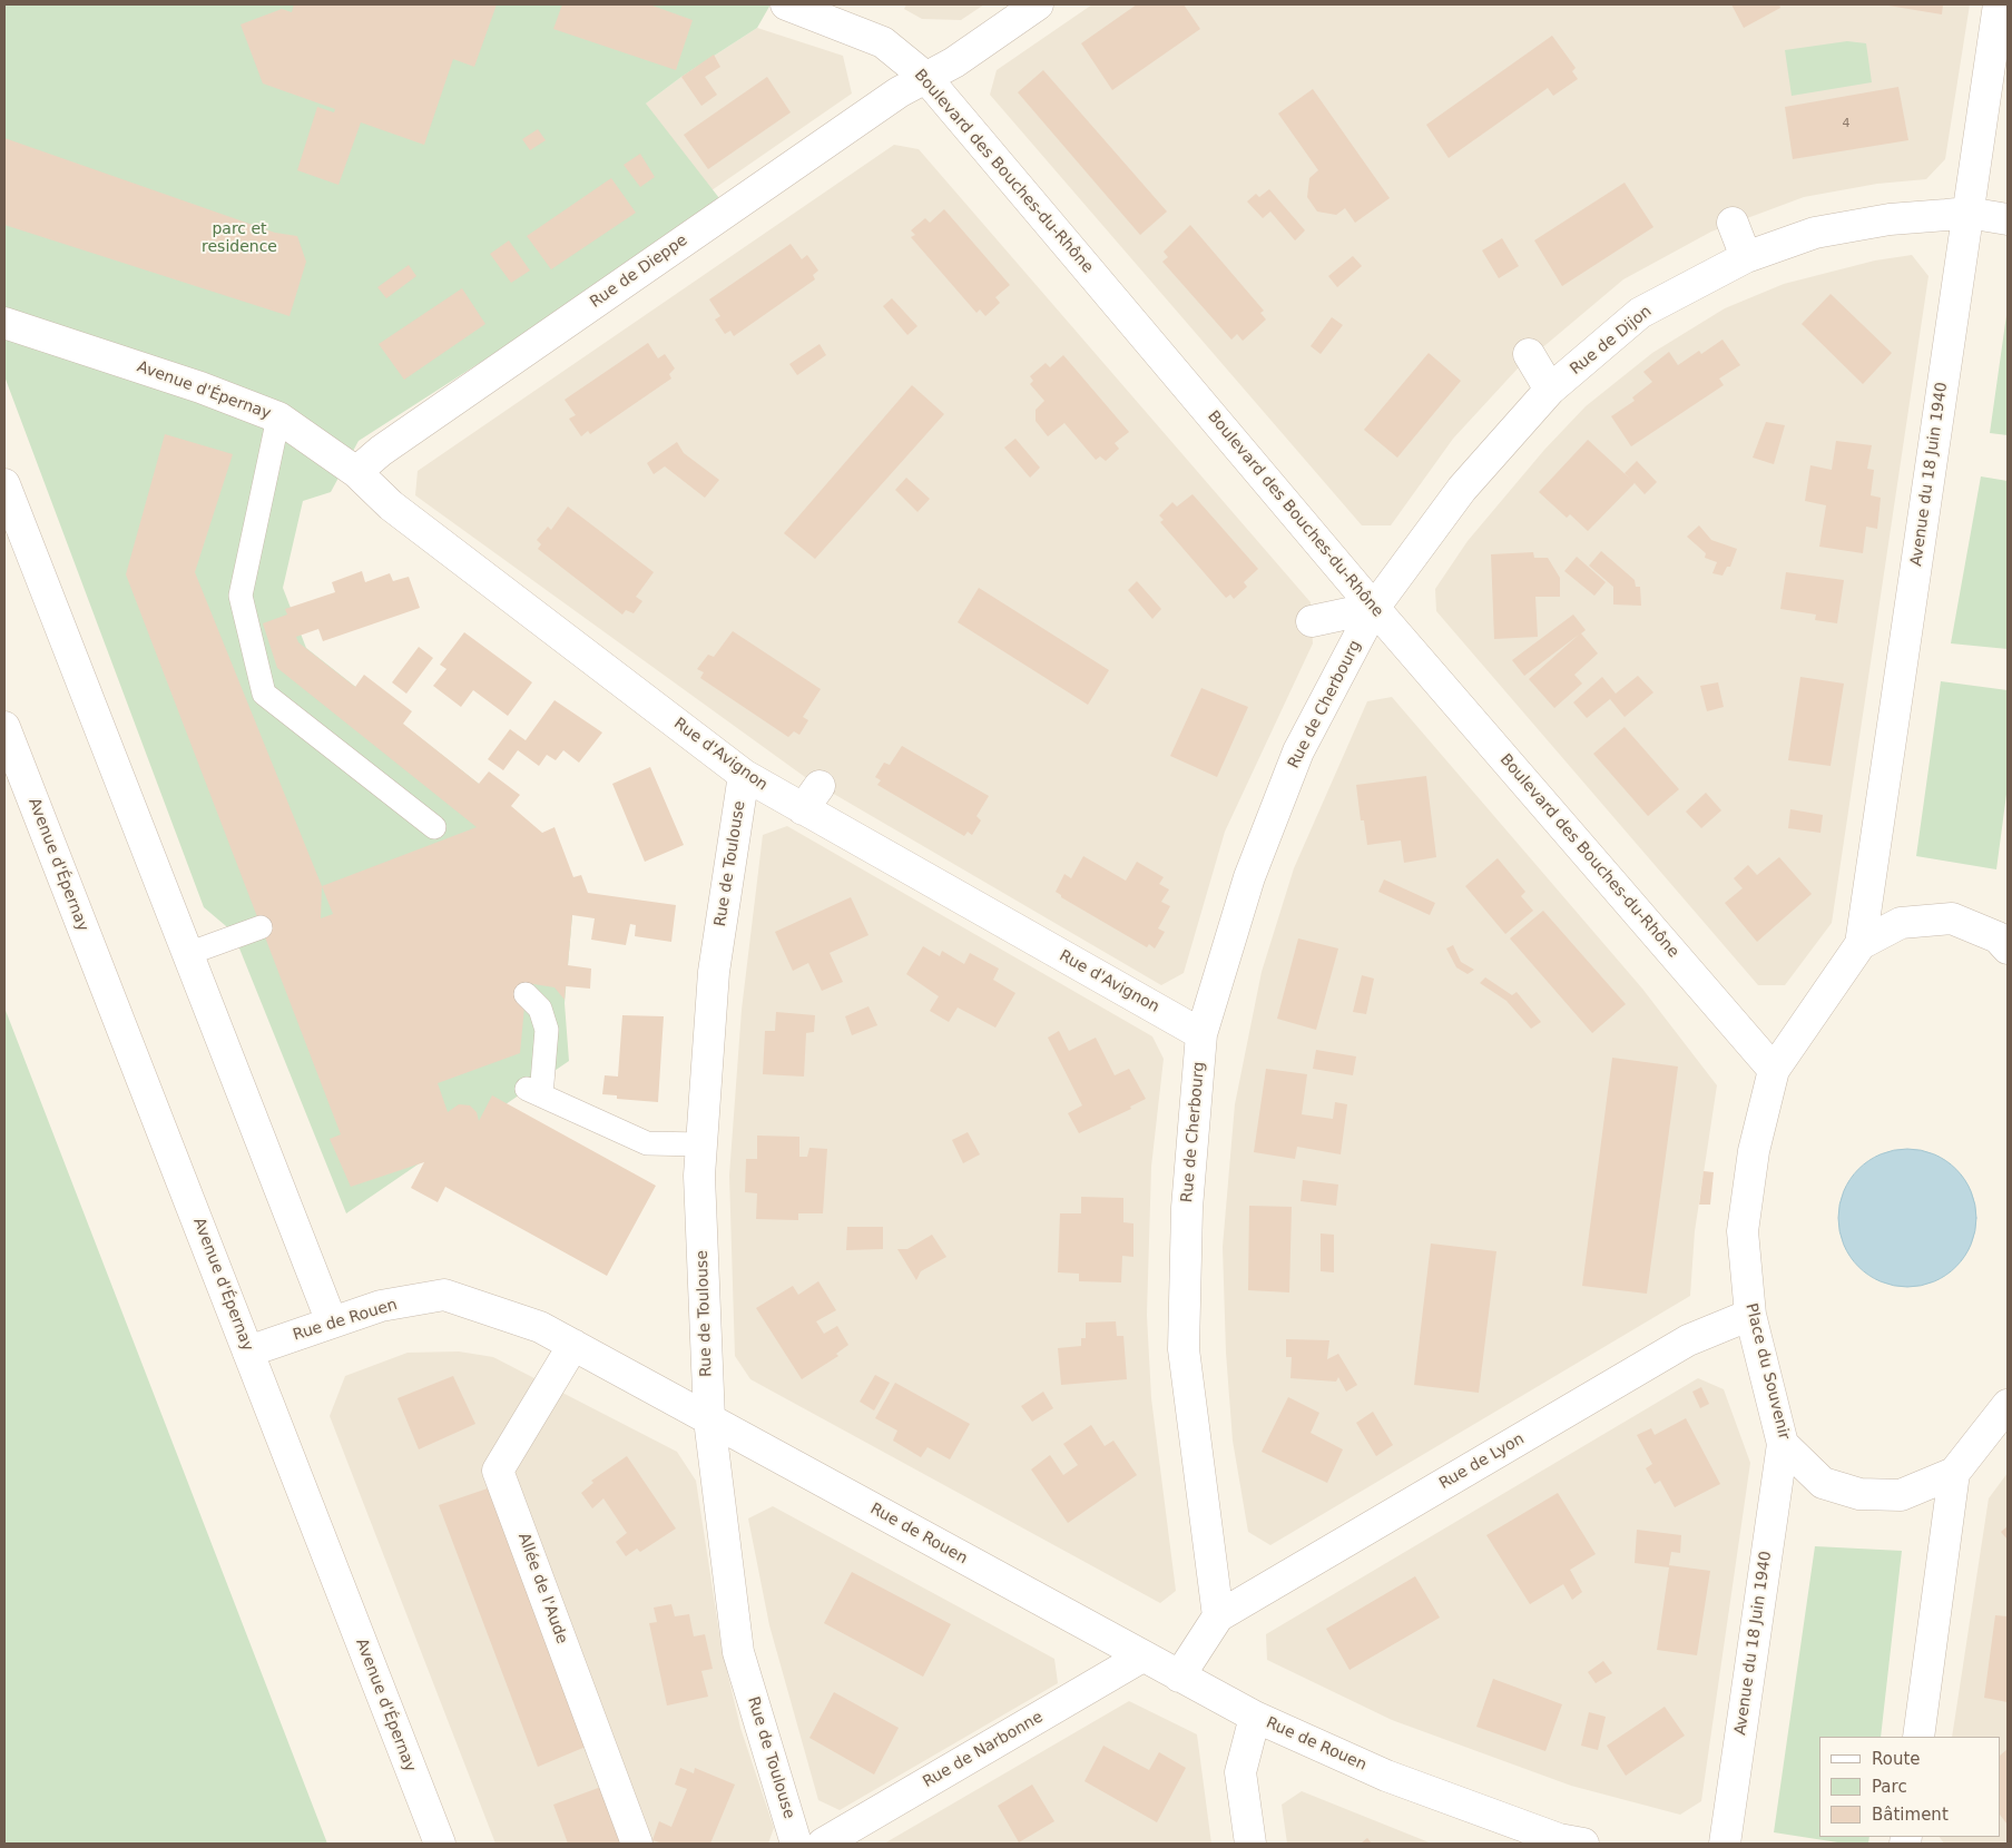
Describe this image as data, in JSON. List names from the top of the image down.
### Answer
{
  "streets": {
    "street": [
      "Boulevard des Bouches-du-Rhône",
      "Rue de Dieppe",
      "Rue de Dijon",
      "Avenue d'Épernay",
      "Avenue du 18 Juin 1940",
      "Rue de Cherbourg",
      "Rue d'Avignon",
      "Rue de Toulouse",
      "Rue de Rouen",
      "Place du Souvenir",
      "Rue de Lyon",
      "Allée de l'Aude",
      "Rue de Narbonne"
    ]
  },
  "crossings": [
    ["Boulevard des Bouches-du-Rhône", "Rue de Dieppe"],
    ["Boulevard des Bouches-du-Rhône", "Rue de Dijon"],
    ["Boulevard des Bouches-du-Rhône", "Rue de Cherbourg"],
    ["Boulevard des Bouches-du-Rhône", "Place du Souvenir"],
    ["Rue de Dieppe", "Rue d'Avignon"],
    ["Rue de Dijon", "Avenue du 18 Juin 1940"],
    ["Rue de Dijon", "Rue de Cherbourg"],
    ["Avenue d'Épernay", "Rue d'Avignon"],
    ["Avenue d'Épernay", "Rue de Rouen"],
    ["Avenue du 18 Juin 1940", "Place du Souvenir"],
    ["Rue de Cherbourg", "Rue d'Avignon"],
    ["Rue de Cherbourg", "Rue de Lyon"],
    ["Rue d'Avignon", "Rue de Toulouse"],
    ["Rue de Toulouse", "Rue de Rouen"],
    ["Rue de Rouen", "Allée de l'Aude"],
    ["Rue de Rouen", "Rue de Narbonne"],
    ["Place du Souvenir", "Rue de Lyon"]
  ],
  "parks": ["parc et residence"],
  "house_numbers": ["4"],
  "legend": ["Route", "Parc", "Bâtiment"]
}
